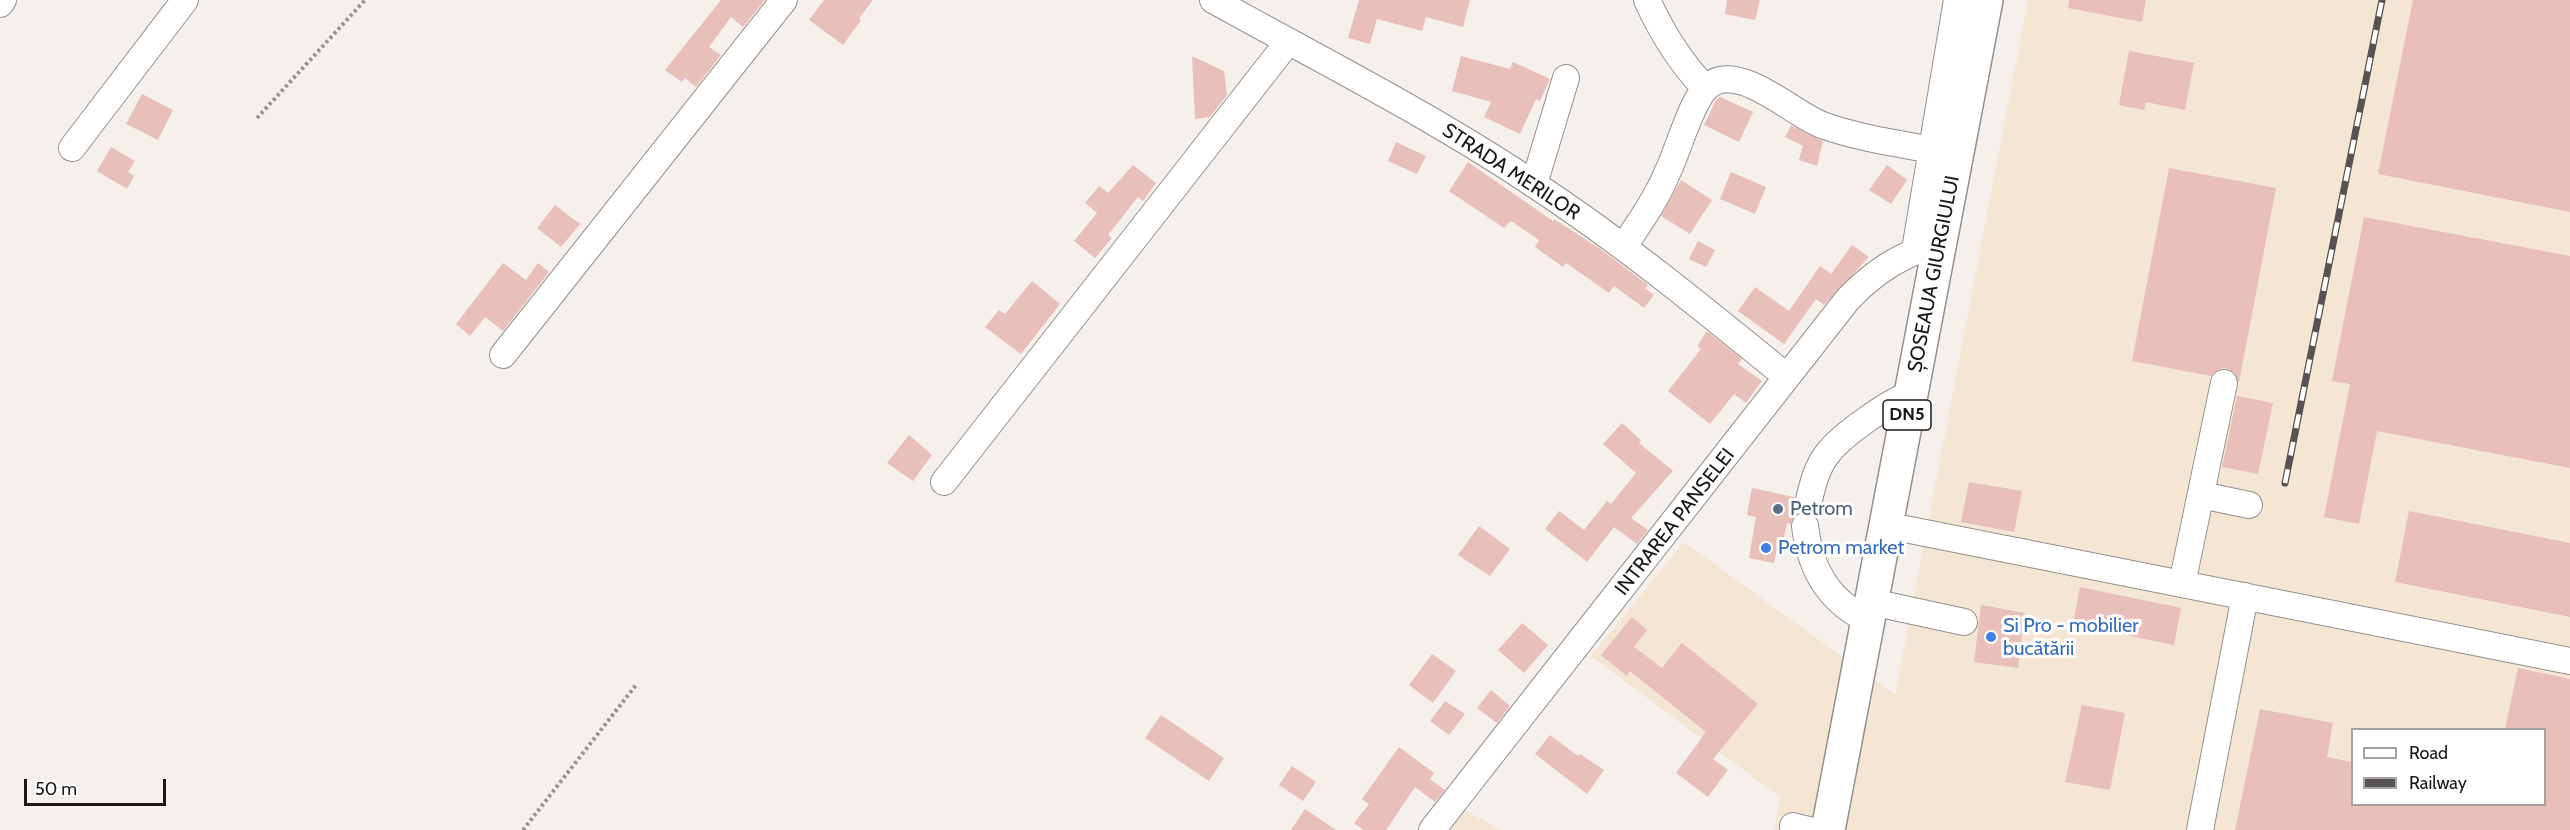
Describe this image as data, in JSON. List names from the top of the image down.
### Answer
{
  "streets": {
    "highway": ["ȘOSEAUA GIURGIULUI", "DN5"],
    "street": ["STRADA MERILOR", "INTRAREA PANSELEI"]
  },
  "crossings": [
    ["STRADA MERILOR", "INTRAREA PANSELEI"],
    ["ȘOSEAUA GIURGIULUI", "INTRAREA PANSELEI"]
  ],
  "places": ["Petrom", "Petrom market", "Si Pro - mobilier bucătării"],
  "legend": ["Road", "Railway"],
  "scale_bar": "50 m"
}
